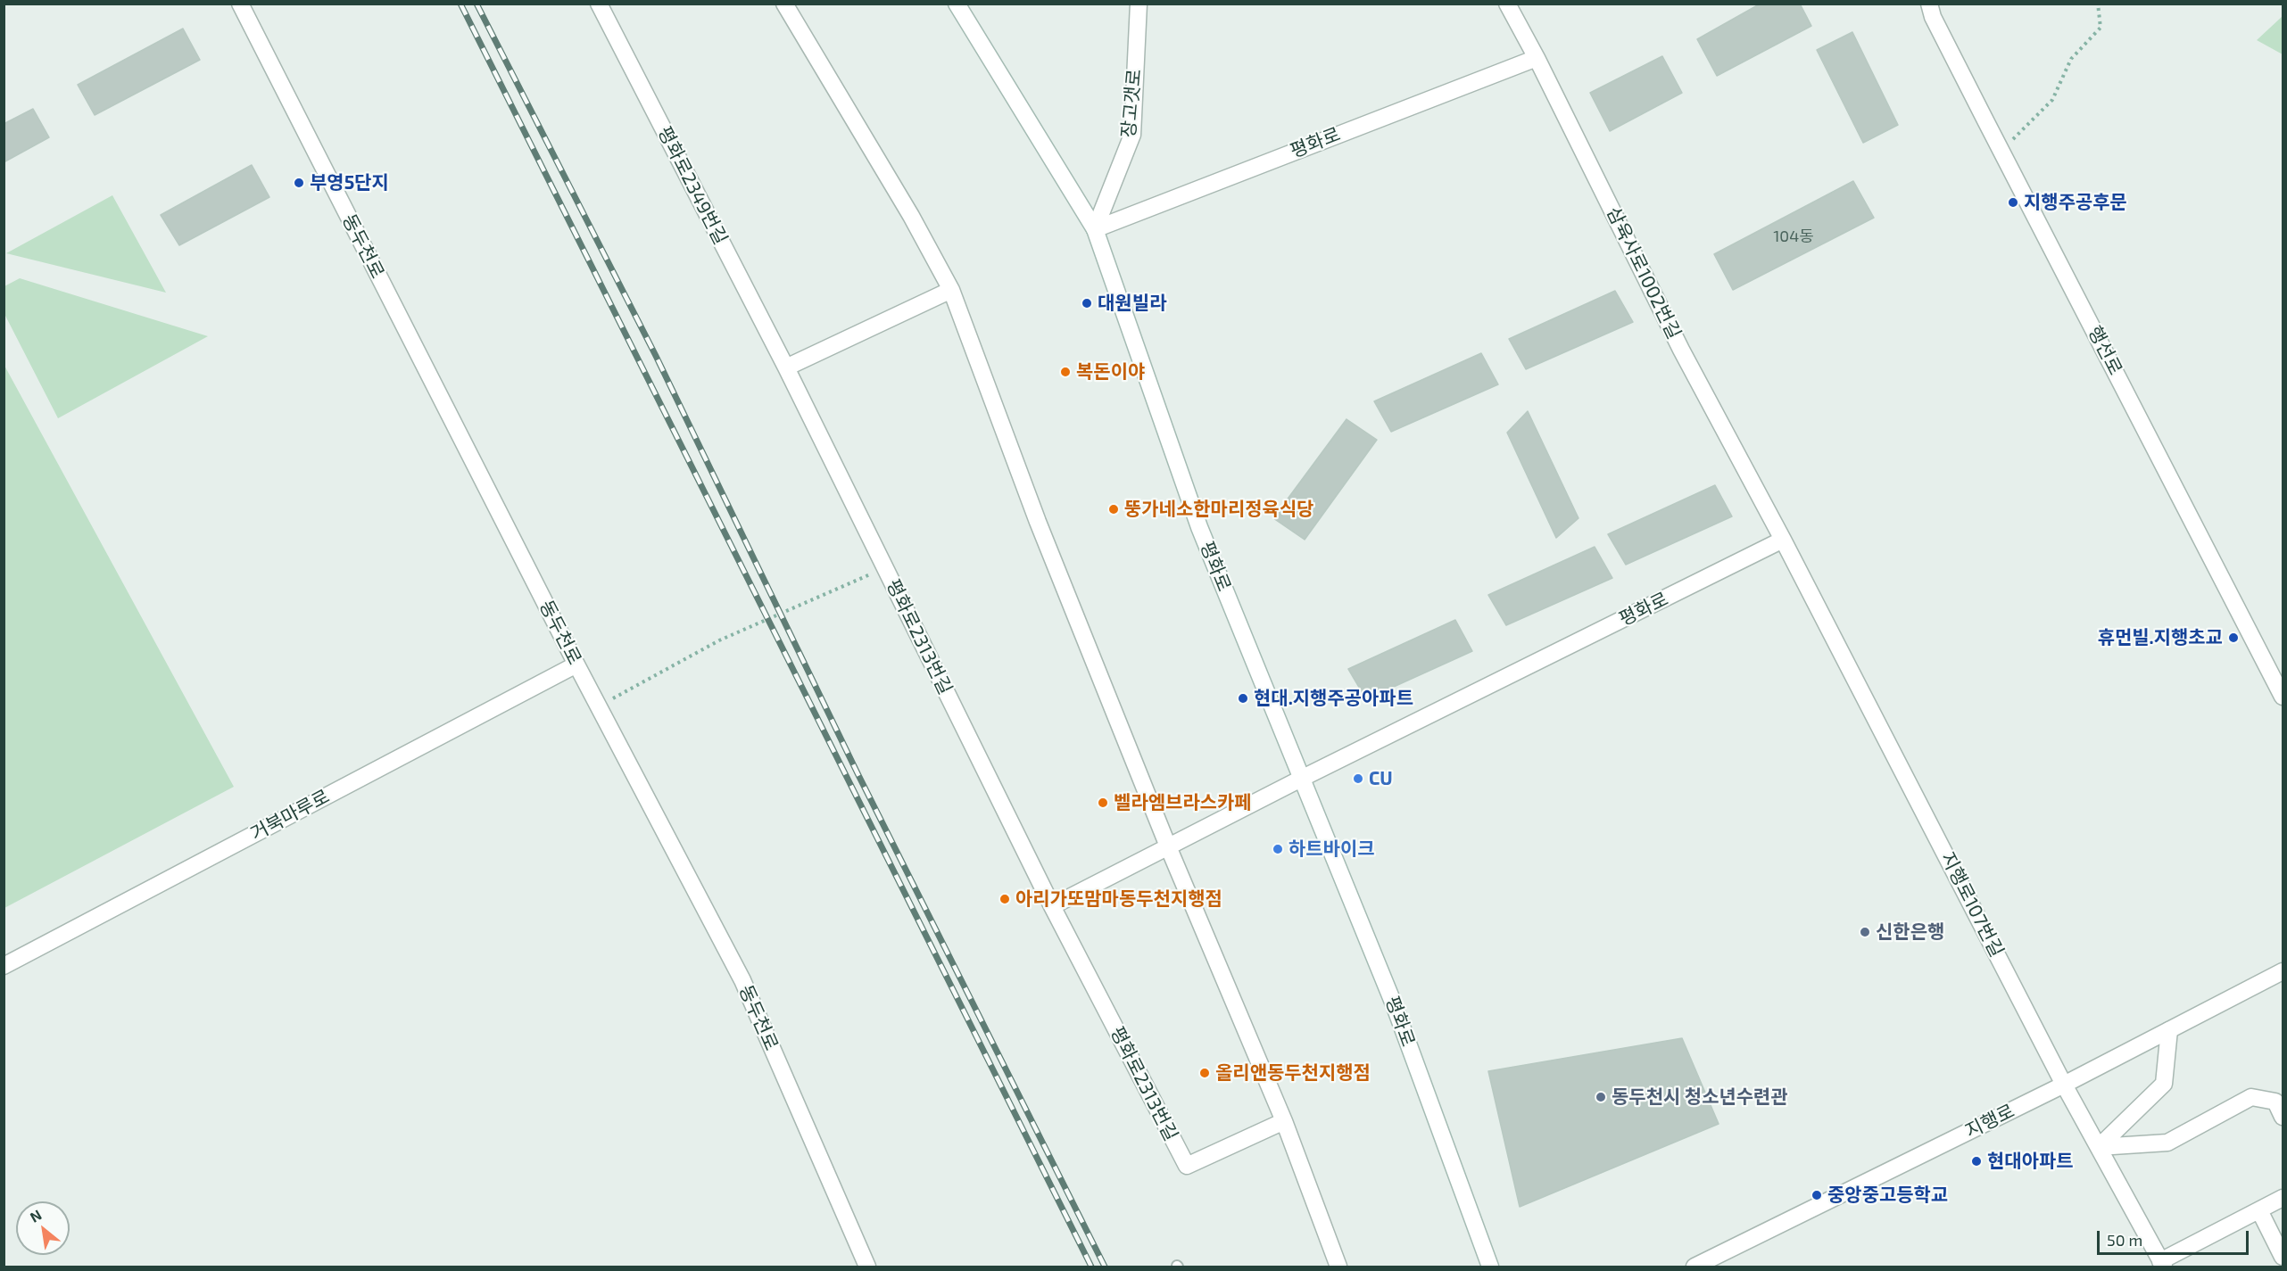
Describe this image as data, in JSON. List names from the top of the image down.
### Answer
{
  "streets": {
    "street": [
      "장고갯로",
      "평화로",
      "평화로2349번길",
      "동두천로",
      "삼육사로1002번길",
      "행선로",
      "평화로2313번길",
      "거북마루로",
      "지행로107번길",
      "지행로"
    ]
  },
  "crossings": [
    ["장고갯로", "평화로"],
    ["평화로", "삼육사로1002번길"],
    ["평화로", "지행로107번길"],
    ["평화로2349번길", "평화로2313번길"],
    ["동두천로", "거북마루로"],
    ["삼육사로1002번길", "지행로107번길"],
    ["지행로107번길", "지행로"]
  ],
  "places": [
    "부영5단지",
    "지행주공후문",
    "대원빌라",
    "복돈이야",
    "뚱가네소한마리정육식당",
    "휴먼빌.지행초교",
    "현대.지행주공아파트",
    "CU",
    "벨라엠브라스카페",
    "하트바이크",
    "아리가또맘마동두천지행점",
    "신한은행",
    "올리앤동두천지행점",
    "동두천시 청소년수련관",
    "현대아파트",
    "중앙중고등학교"
  ],
  "house_numbers": ["104동"],
  "scale_bar": "50 m",
  "north": "top left"
}
